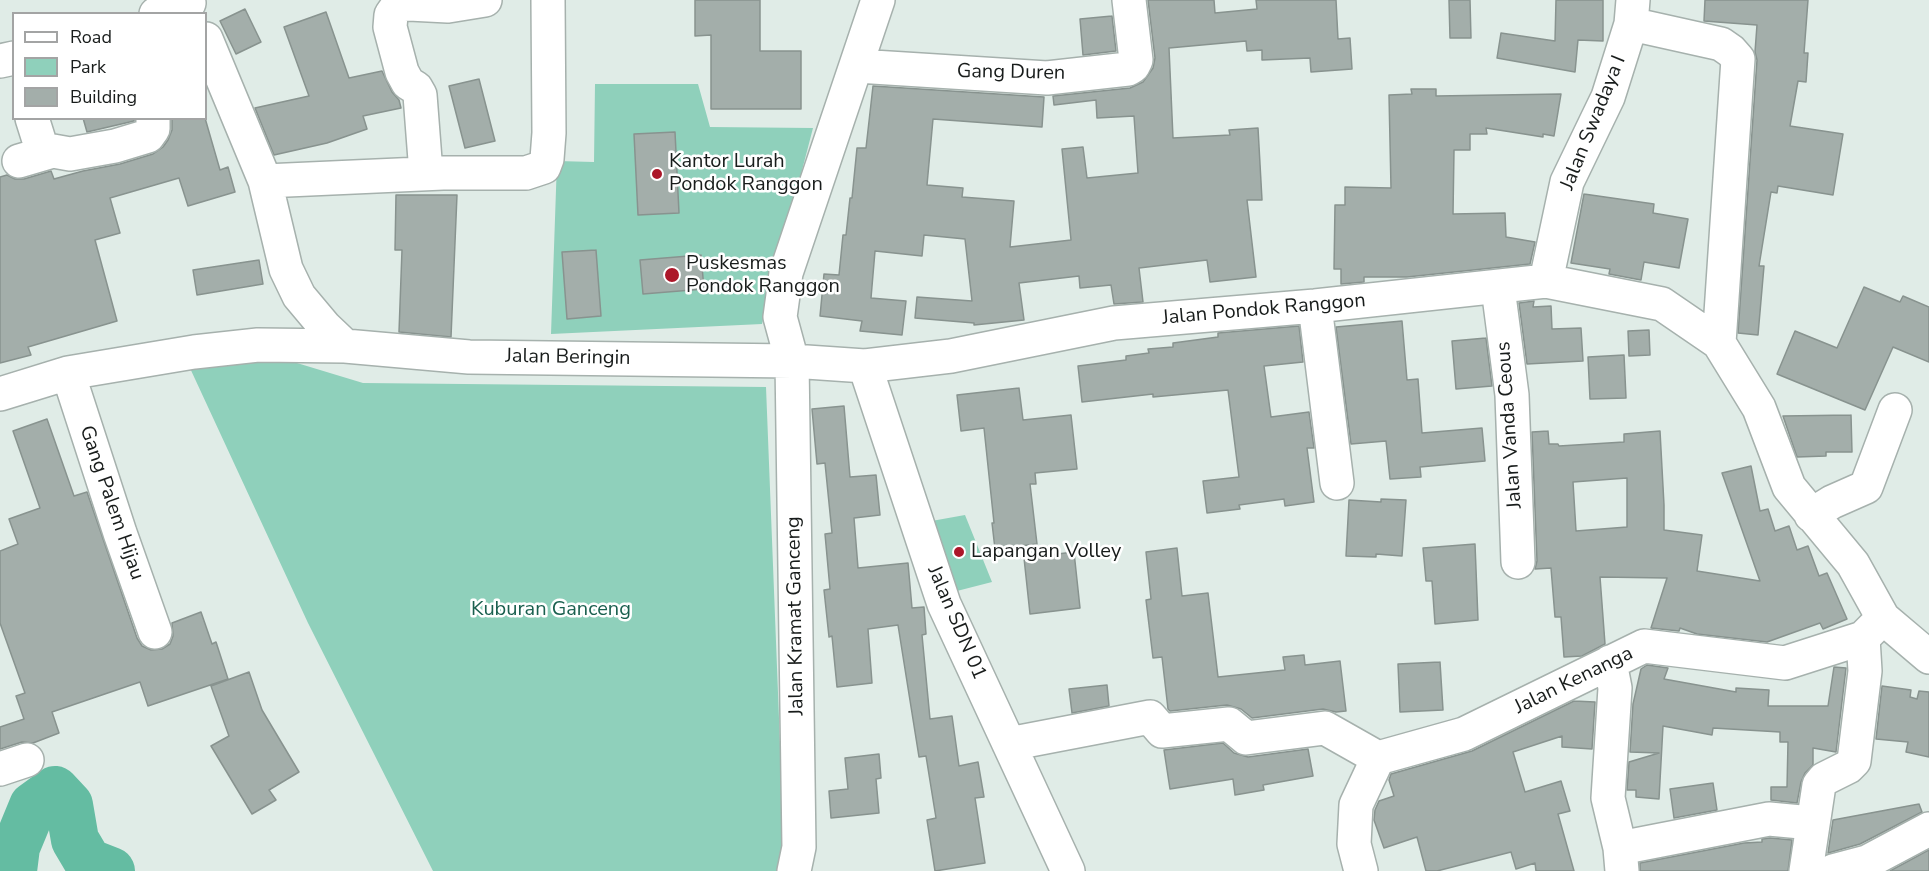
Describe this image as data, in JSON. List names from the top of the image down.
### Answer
{
  "streets": {
    "street": [
      "Gang Duren",
      "Jalan Swadaya I",
      "Jalan Pondok Ranggon",
      "Jalan Beringin",
      "Jalan Vanda Ceous",
      "Gang Palem Hijau",
      "Jalan Kramat Ganceng",
      "Jalan SDN 01",
      "Jalan Kenanga"
    ]
  },
  "crossings": [
    ["Jalan Swadaya I", "Jalan Pondok Ranggon"],
    ["Jalan Pondok Ranggon", "Jalan Beringin"],
    ["Jalan Pondok Ranggon", "Jalan Vanda Ceous"],
    ["Jalan Pondok Ranggon", "Jalan Kramat Ganceng"],
    ["Jalan Pondok Ranggon", "Jalan SDN 01"],
    ["Jalan Pondok Ranggon", "Jalan Kenanga"],
    ["Jalan Beringin", "Gang Palem Hijau"],
    ["Jalan Beringin", "Jalan Kramat Ganceng"]
  ],
  "parks": ["Kuburan Ganceng"],
  "places": ["Kantor Lurah Pondok Ranggon", "Puskesmas Pondok Ranggon", "Lapangan Volley"],
  "legend": ["Road", "Park", "Building"]
}
